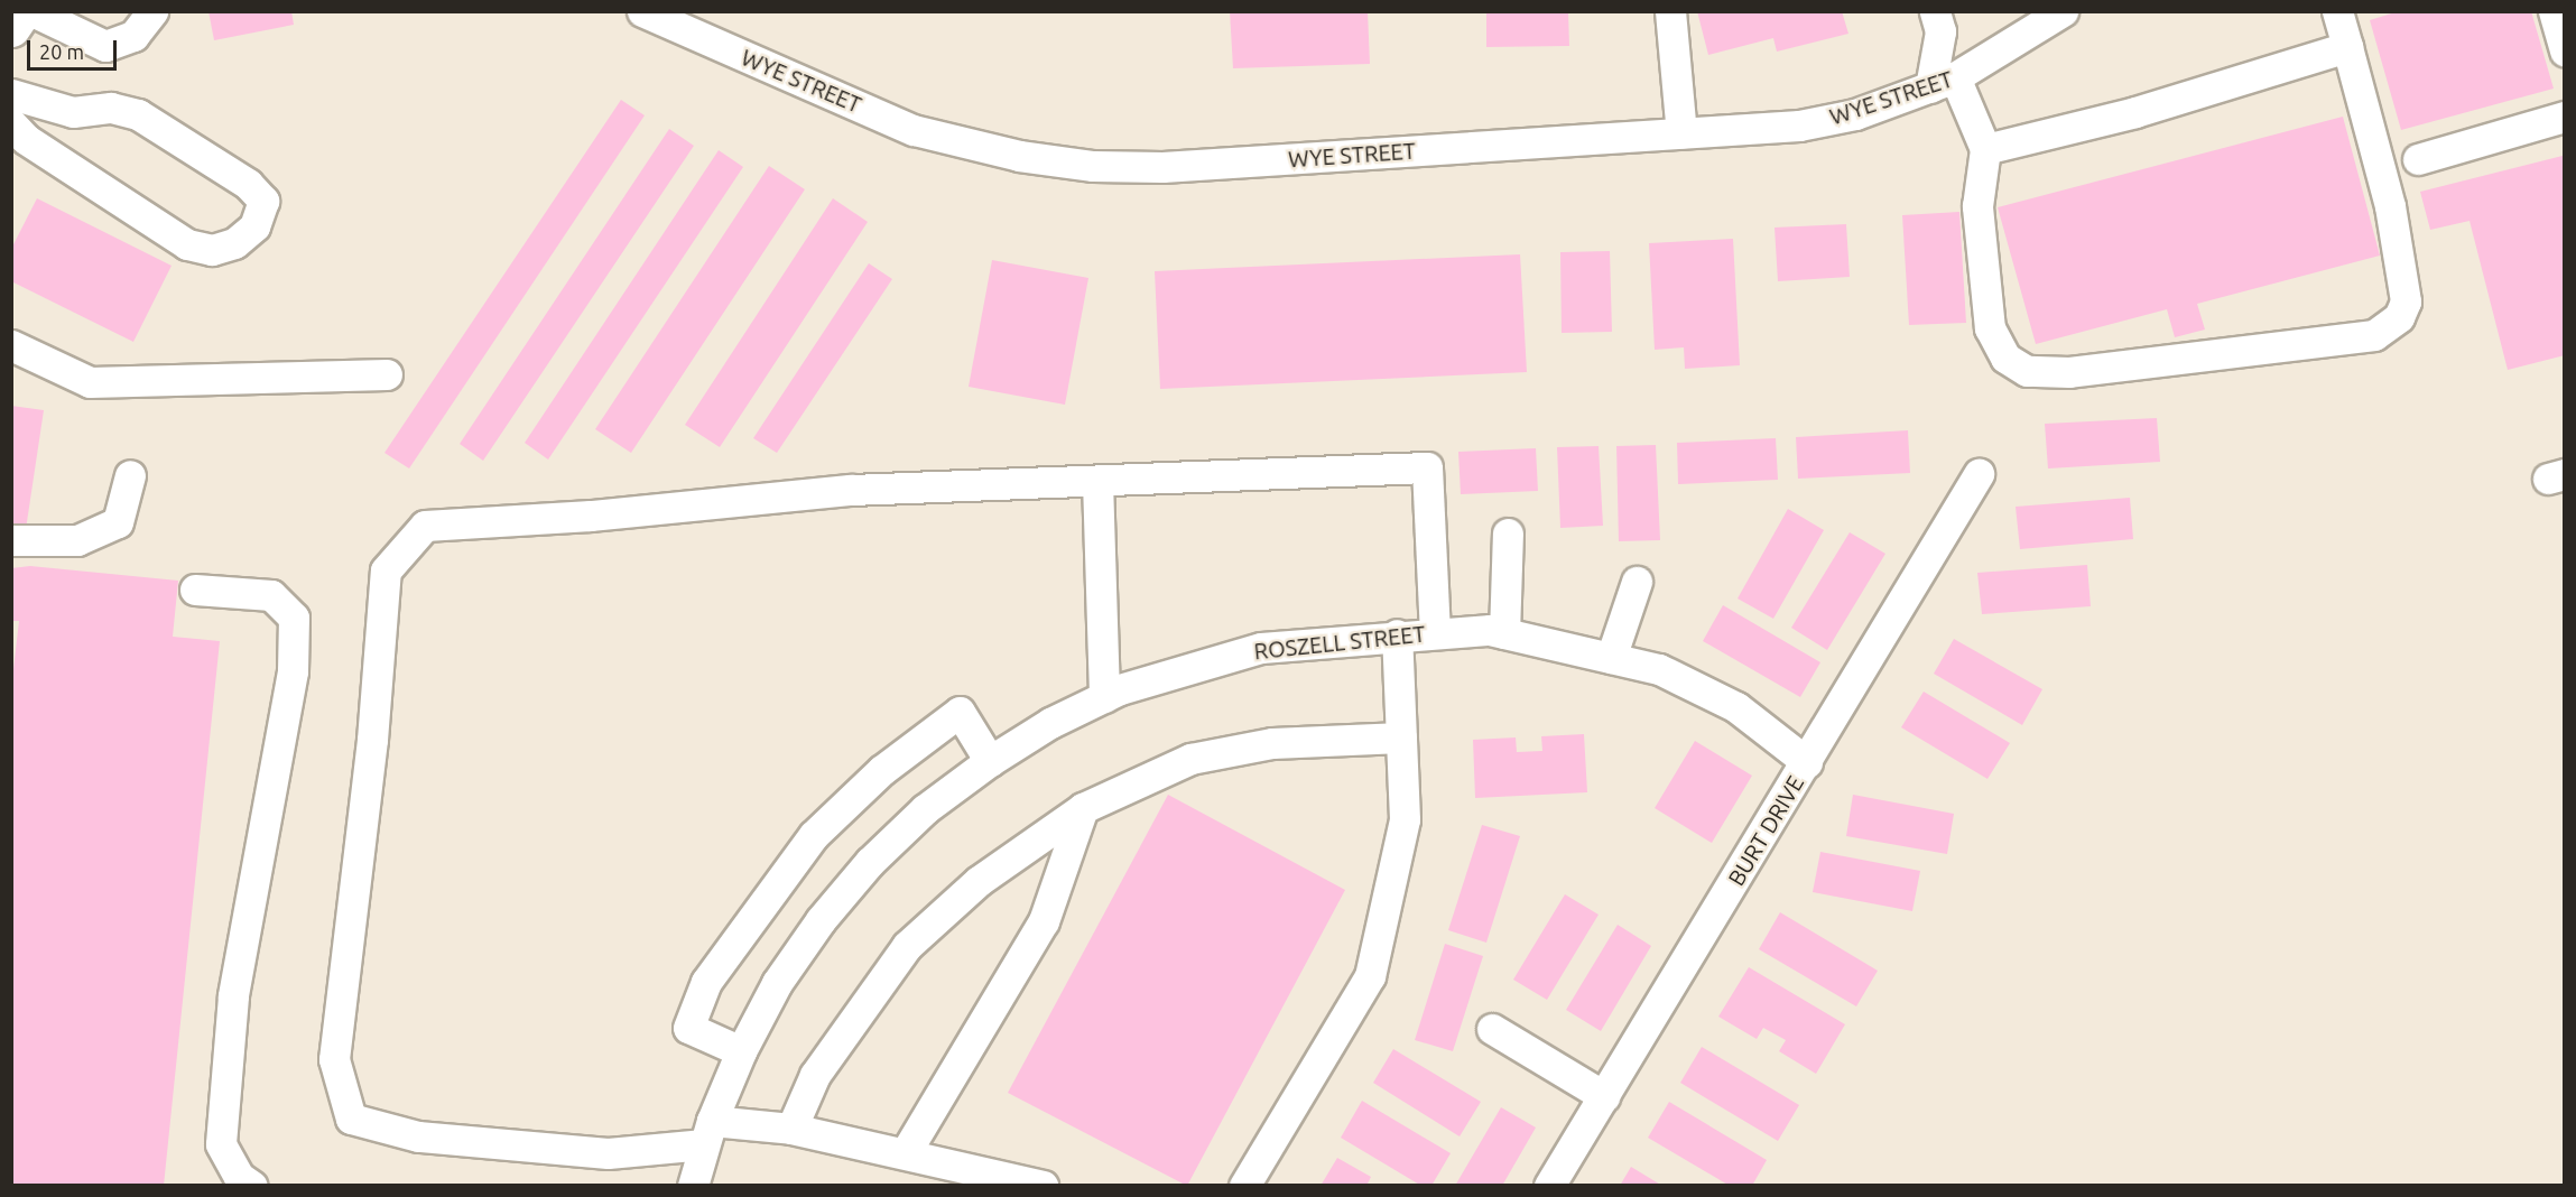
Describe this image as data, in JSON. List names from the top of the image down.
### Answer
{
  "streets": {
    "street": ["WYE STREET", "ROSZELL STREET", "BURT DRIVE"]
  },
  "crossings": [
    ["ROSZELL STREET", "BURT DRIVE"]
  ],
  "scale_bar": "20 m"
}
